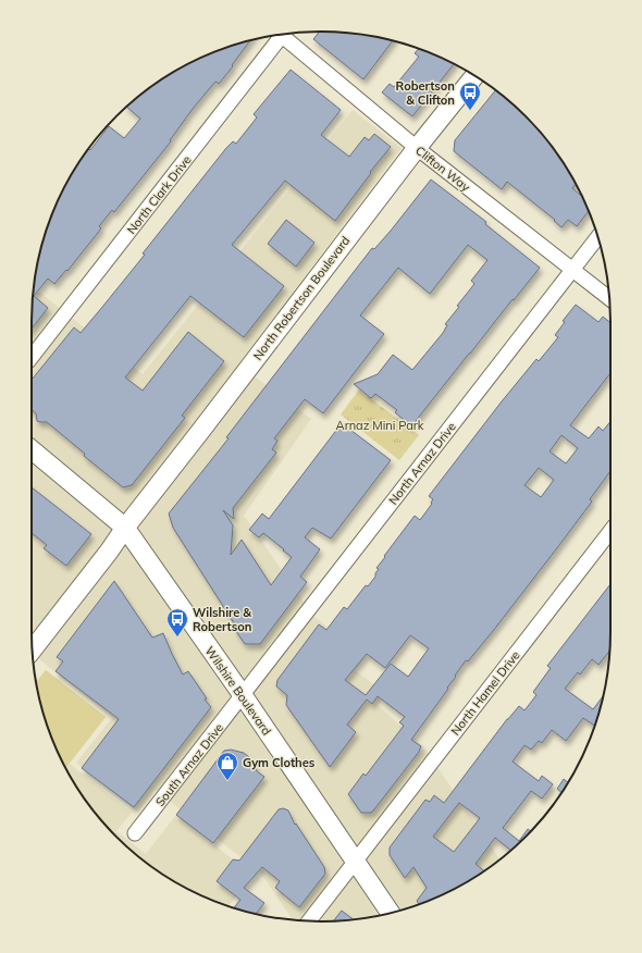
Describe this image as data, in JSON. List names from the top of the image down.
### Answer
{
  "streets": {
    "main road": ["North Robertson Boulevard", "Wilshire Boulevard"],
    "street": [
      "Clifton Way",
      "North Clark Drive",
      "North Arnaz Drive",
      "North Hamel Drive",
      "South Arnaz Drive"
    ]
  },
  "crossings": [
    ["Clifton Way", "North Robertson Boulevard"],
    ["Clifton Way", "North Arnaz Drive"],
    ["North Robertson Boulevard", "Wilshire Boulevard"],
    ["North Arnaz Drive", "Wilshire Boulevard"],
    ["North Arnaz Drive", "South Arnaz Drive"],
    ["Wilshire Boulevard", "North Hamel Drive"],
    ["Wilshire Boulevard", "South Arnaz Drive"]
  ],
  "parks": ["Arnaz Mini Park"],
  "places": {
    "bus stop": ["Robertson & Clifton", "Wilshire & Robertson"],
    "shop": ["Gym Clothes"]
  }
}
